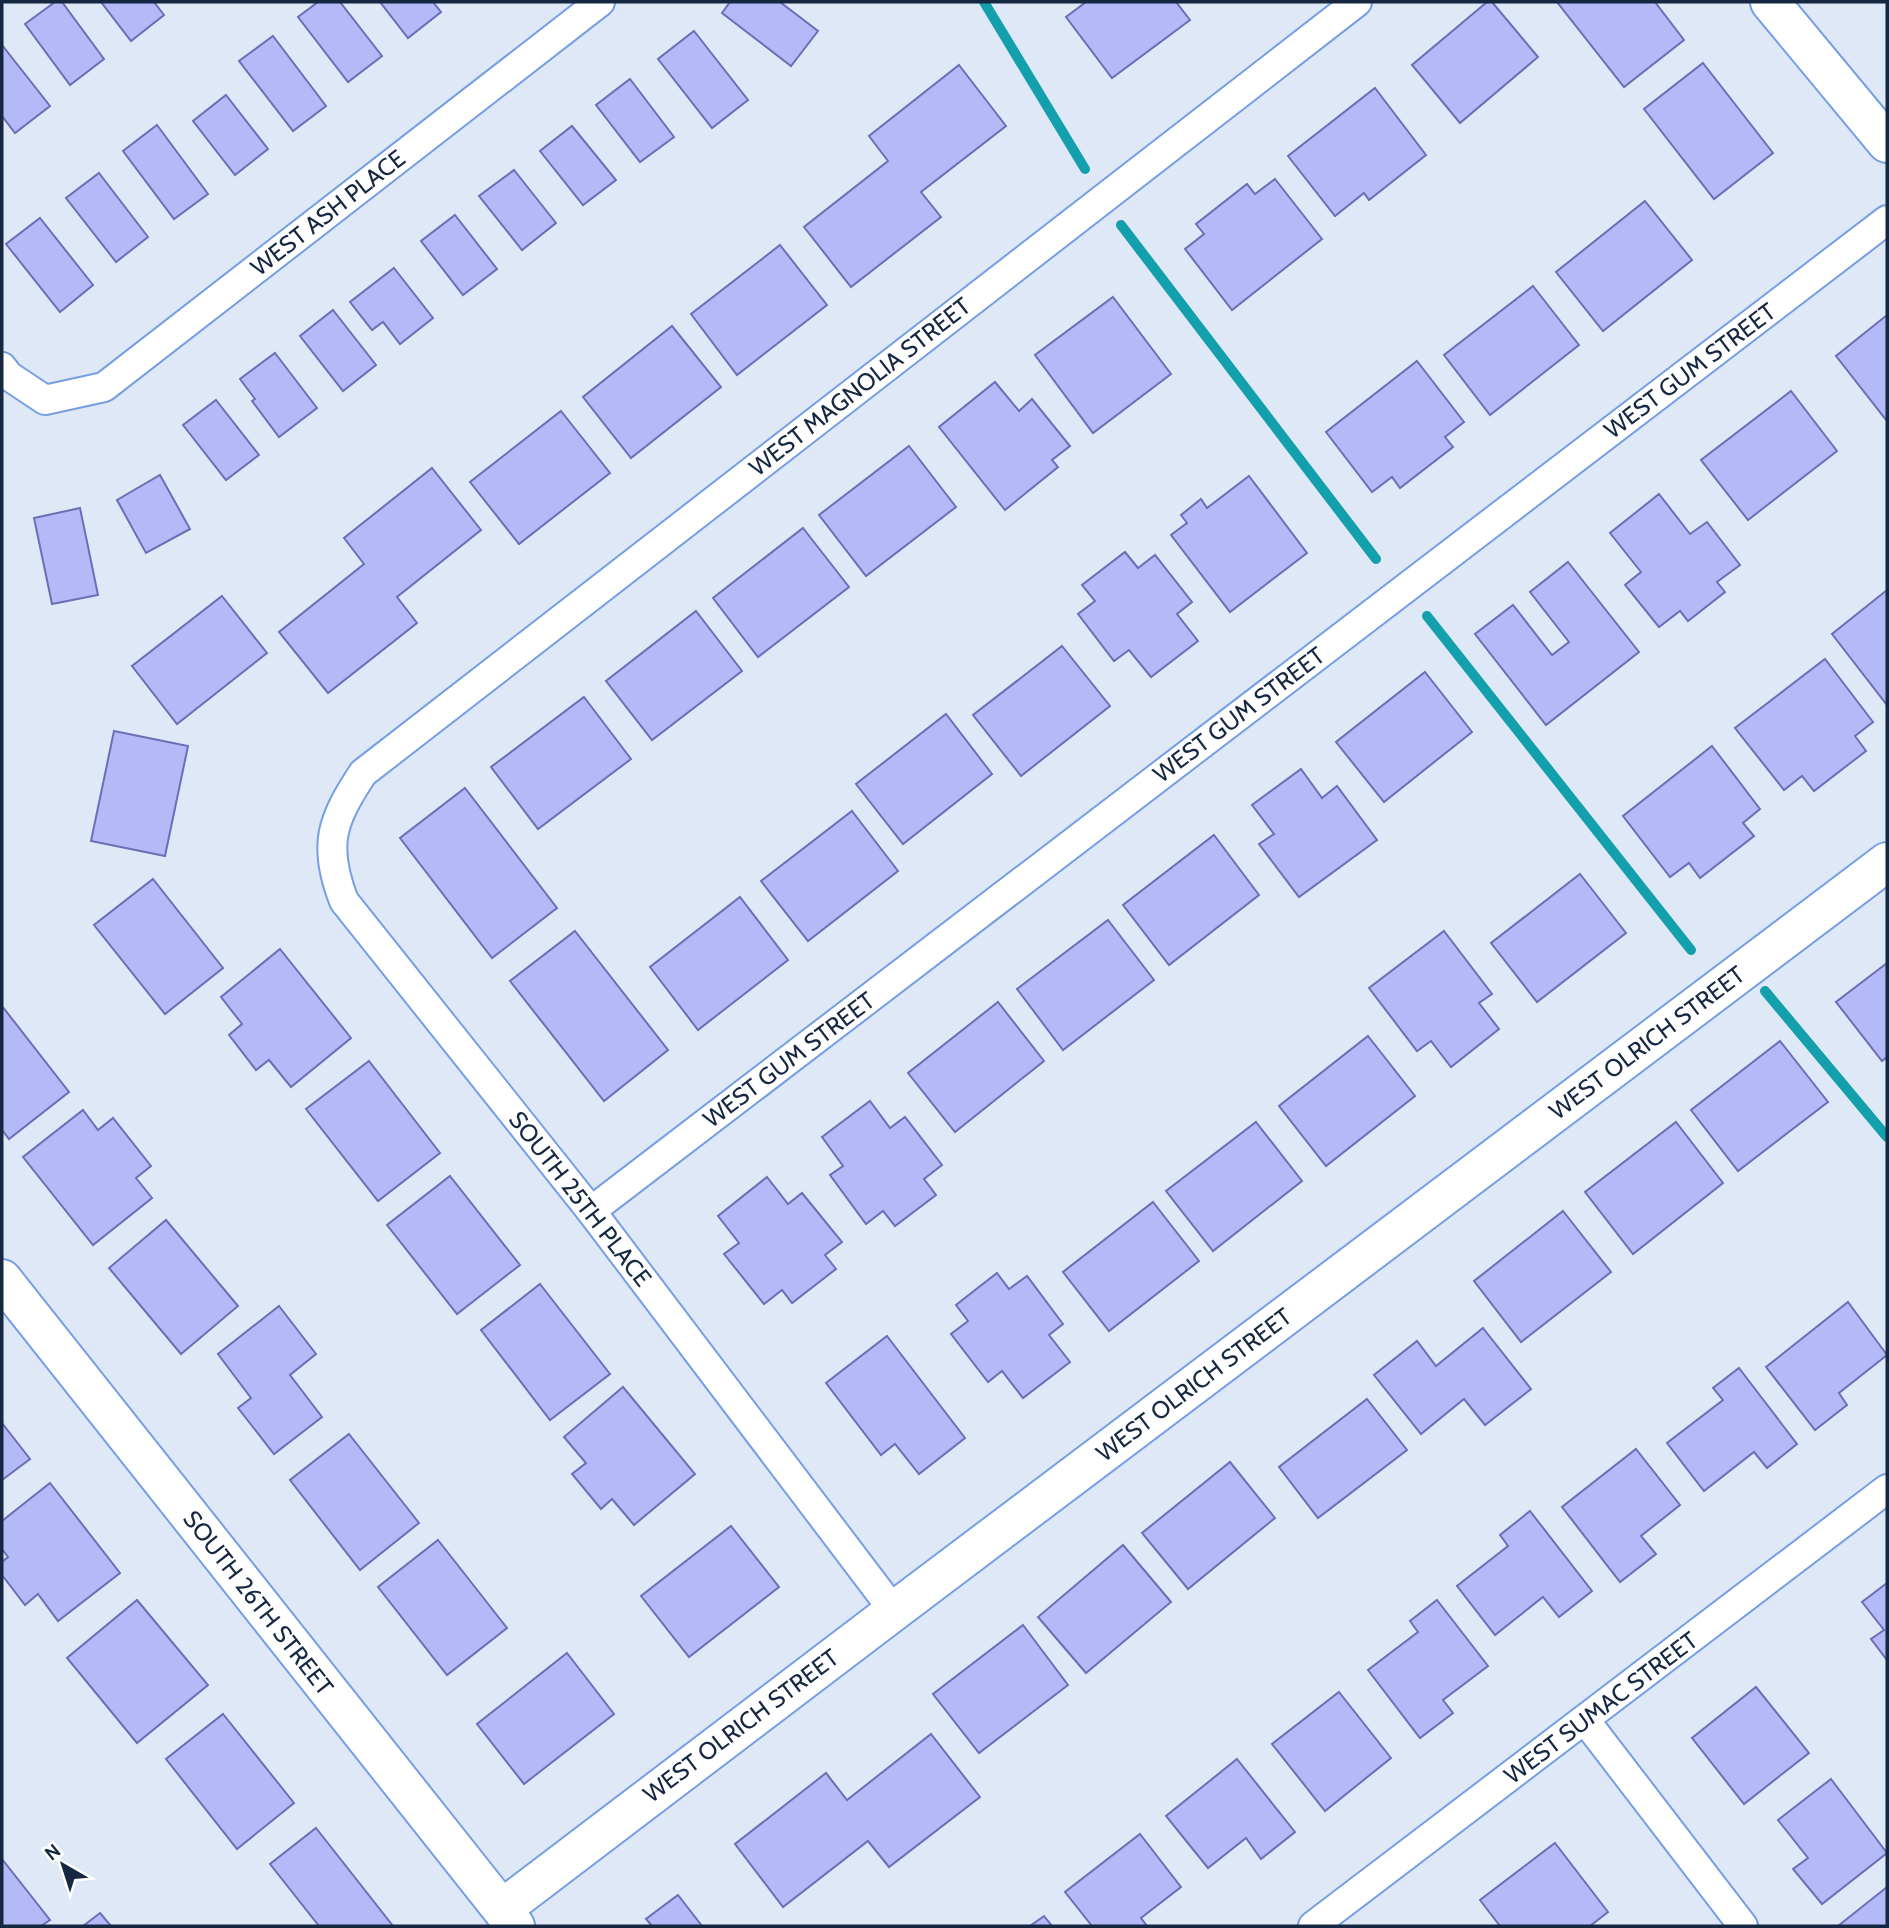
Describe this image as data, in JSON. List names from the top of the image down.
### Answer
{
  "streets": {
    "street": [
      "WEST ASH PLACE",
      "WEST GUM STREET",
      "WEST MAGNOLIA STREET",
      "WEST OLRICH STREET",
      "SOUTH 25TH PLACE",
      "SOUTH 26TH STREET",
      "WEST SUMAC STREET"
    ]
  },
  "crossings": [
    ["WEST GUM STREET", "SOUTH 25TH PLACE"],
    ["WEST MAGNOLIA STREET", "SOUTH 25TH PLACE"],
    ["WEST OLRICH STREET", "SOUTH 25TH PLACE"],
    ["WEST OLRICH STREET", "SOUTH 26TH STREET"]
  ],
  "north": "top left"
}
